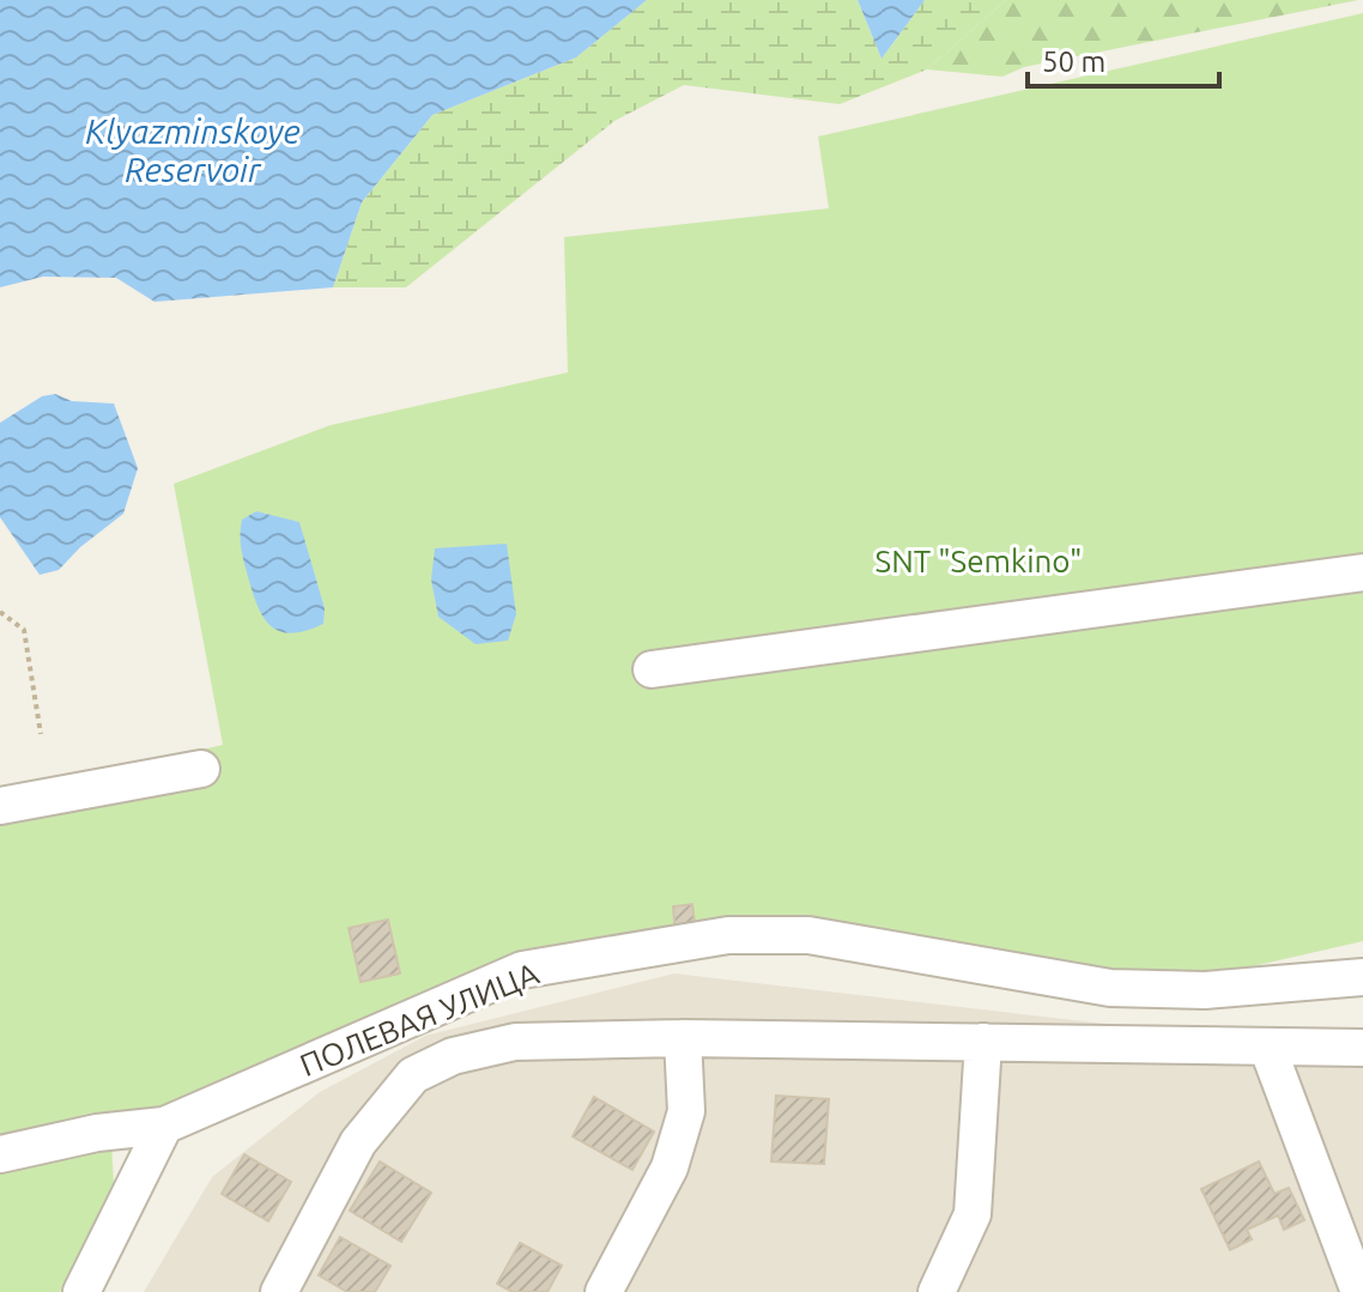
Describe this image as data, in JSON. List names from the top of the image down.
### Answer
{
  "streets": {
    "street": ["ПОЛЕВАЯ УЛИЦА"]
  },
  "water": ["Klyazminskoye Reservoir"],
  "parks": ["SNT \"Semkino\""],
  "scale_bar": "50 m"
}
